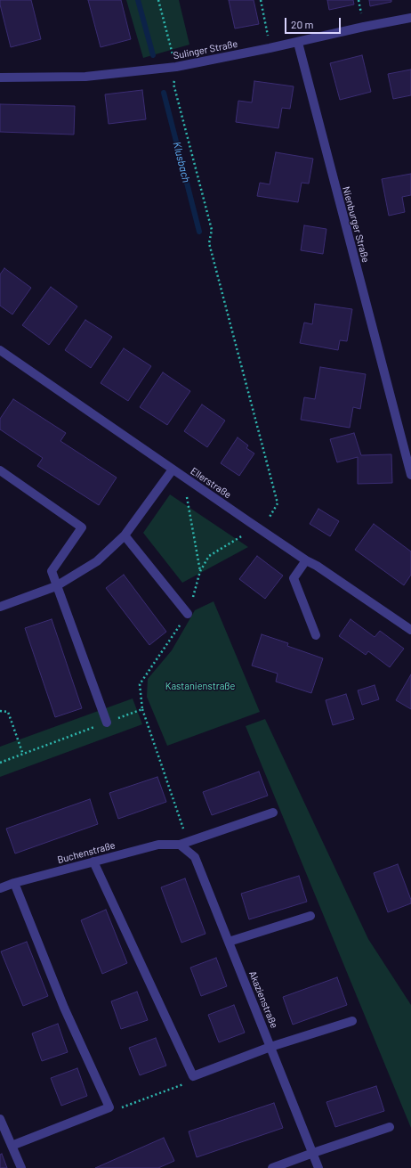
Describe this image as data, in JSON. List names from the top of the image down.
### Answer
{
  "streets": {
    "street": [
      "Sulinger Straße",
      "Nienburger Straße",
      "Ellerstraße",
      "Buchenstraße",
      "Akazienstraße"
    ]
  },
  "crossings": [
    ["Sulinger Straße", "Nienburger Straße"],
    ["Buchenstraße", "Akazienstraße"]
  ],
  "water": ["Klusbach"],
  "parks": ["Kastanienstraße"],
  "scale_bar": "20 m"
}
